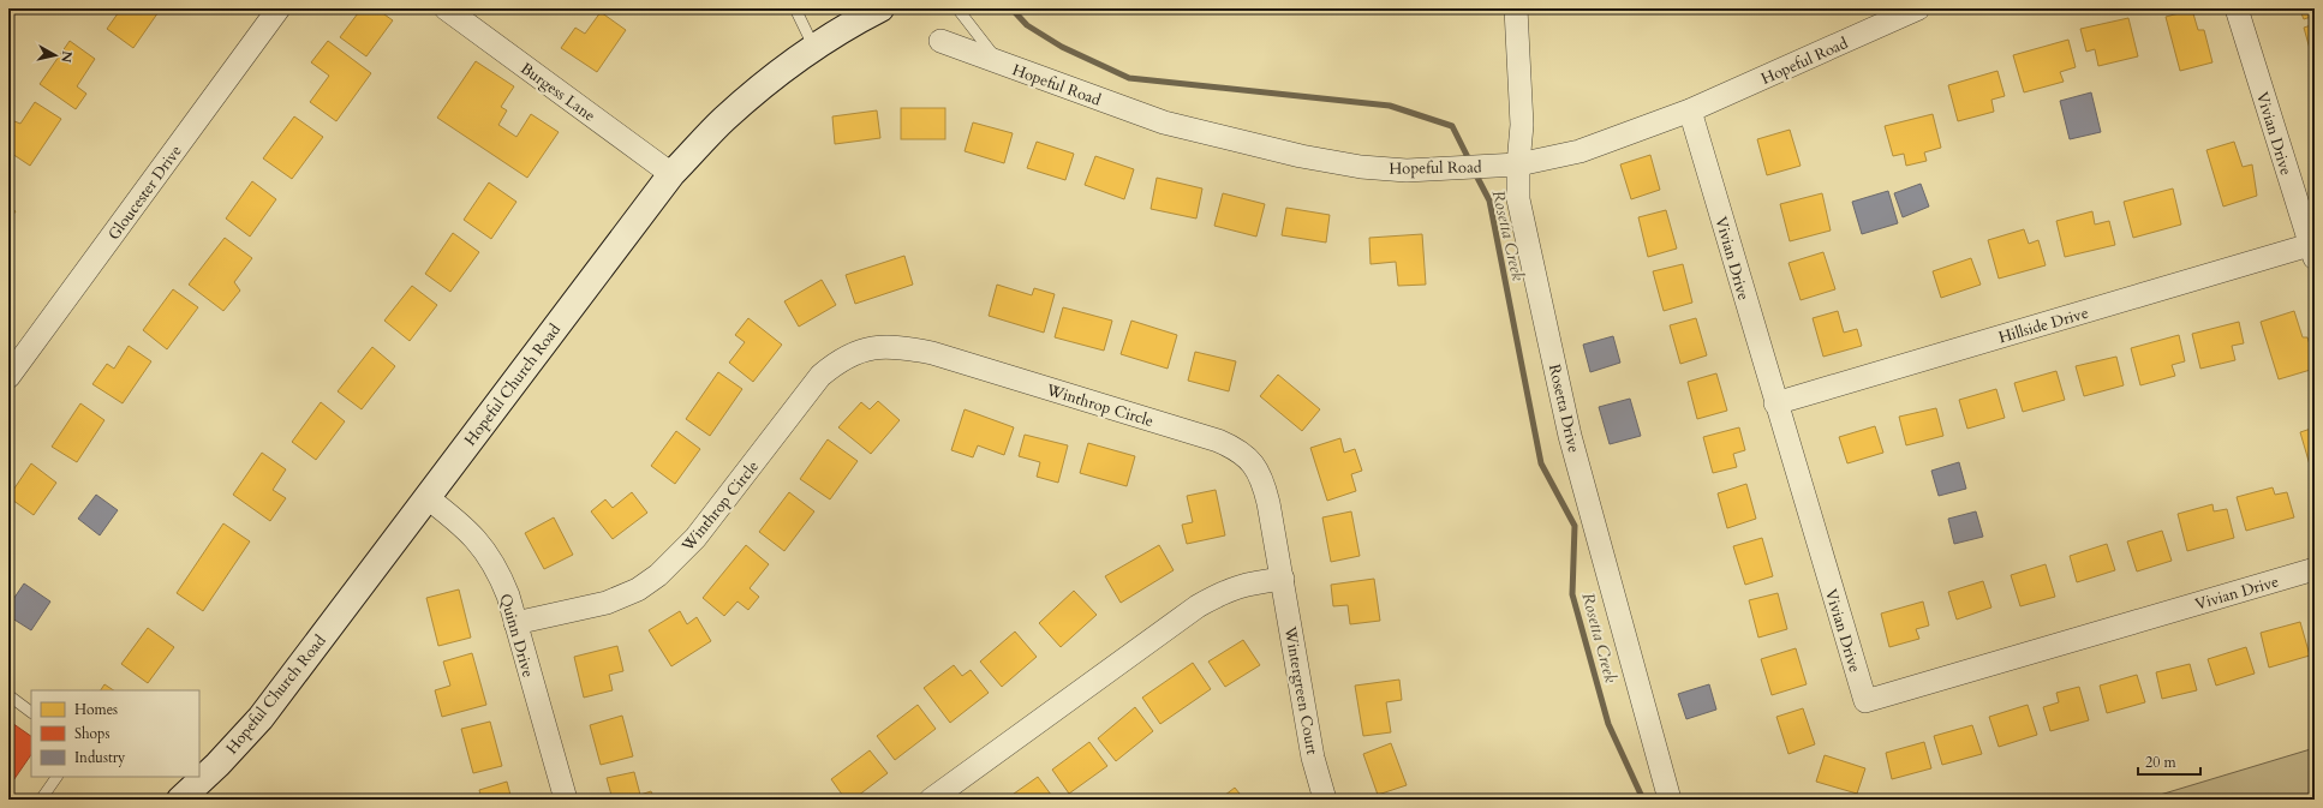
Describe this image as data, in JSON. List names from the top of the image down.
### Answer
{
  "streets": {
    "main road": ["Hopeful Church Road"],
    "street": [
      "Hopeful Road",
      "Burgess Lane",
      "Vivian Drive",
      "Gloucester Drive",
      "Hillside Drive",
      "Winthrop Circle",
      "Rosetta Drive",
      "Quinn Drive",
      "Wintergreen Court"
    ]
  },
  "crossings": [
    ["Hopeful Road", "Vivian Drive"],
    ["Hopeful Road", "Rosetta Drive"],
    ["Burgess Lane", "Hopeful Church Road"],
    ["Vivian Drive", "Hillside Drive"],
    ["Hopeful Church Road", "Quinn Drive"],
    ["Winthrop Circle", "Quinn Drive"],
    ["Winthrop Circle", "Wintergreen Court"]
  ],
  "water": ["Rosetta Creek"],
  "legend": ["Homes", "Shops", "Industry"],
  "scale_bar": "20 m",
  "north": "right"
}
